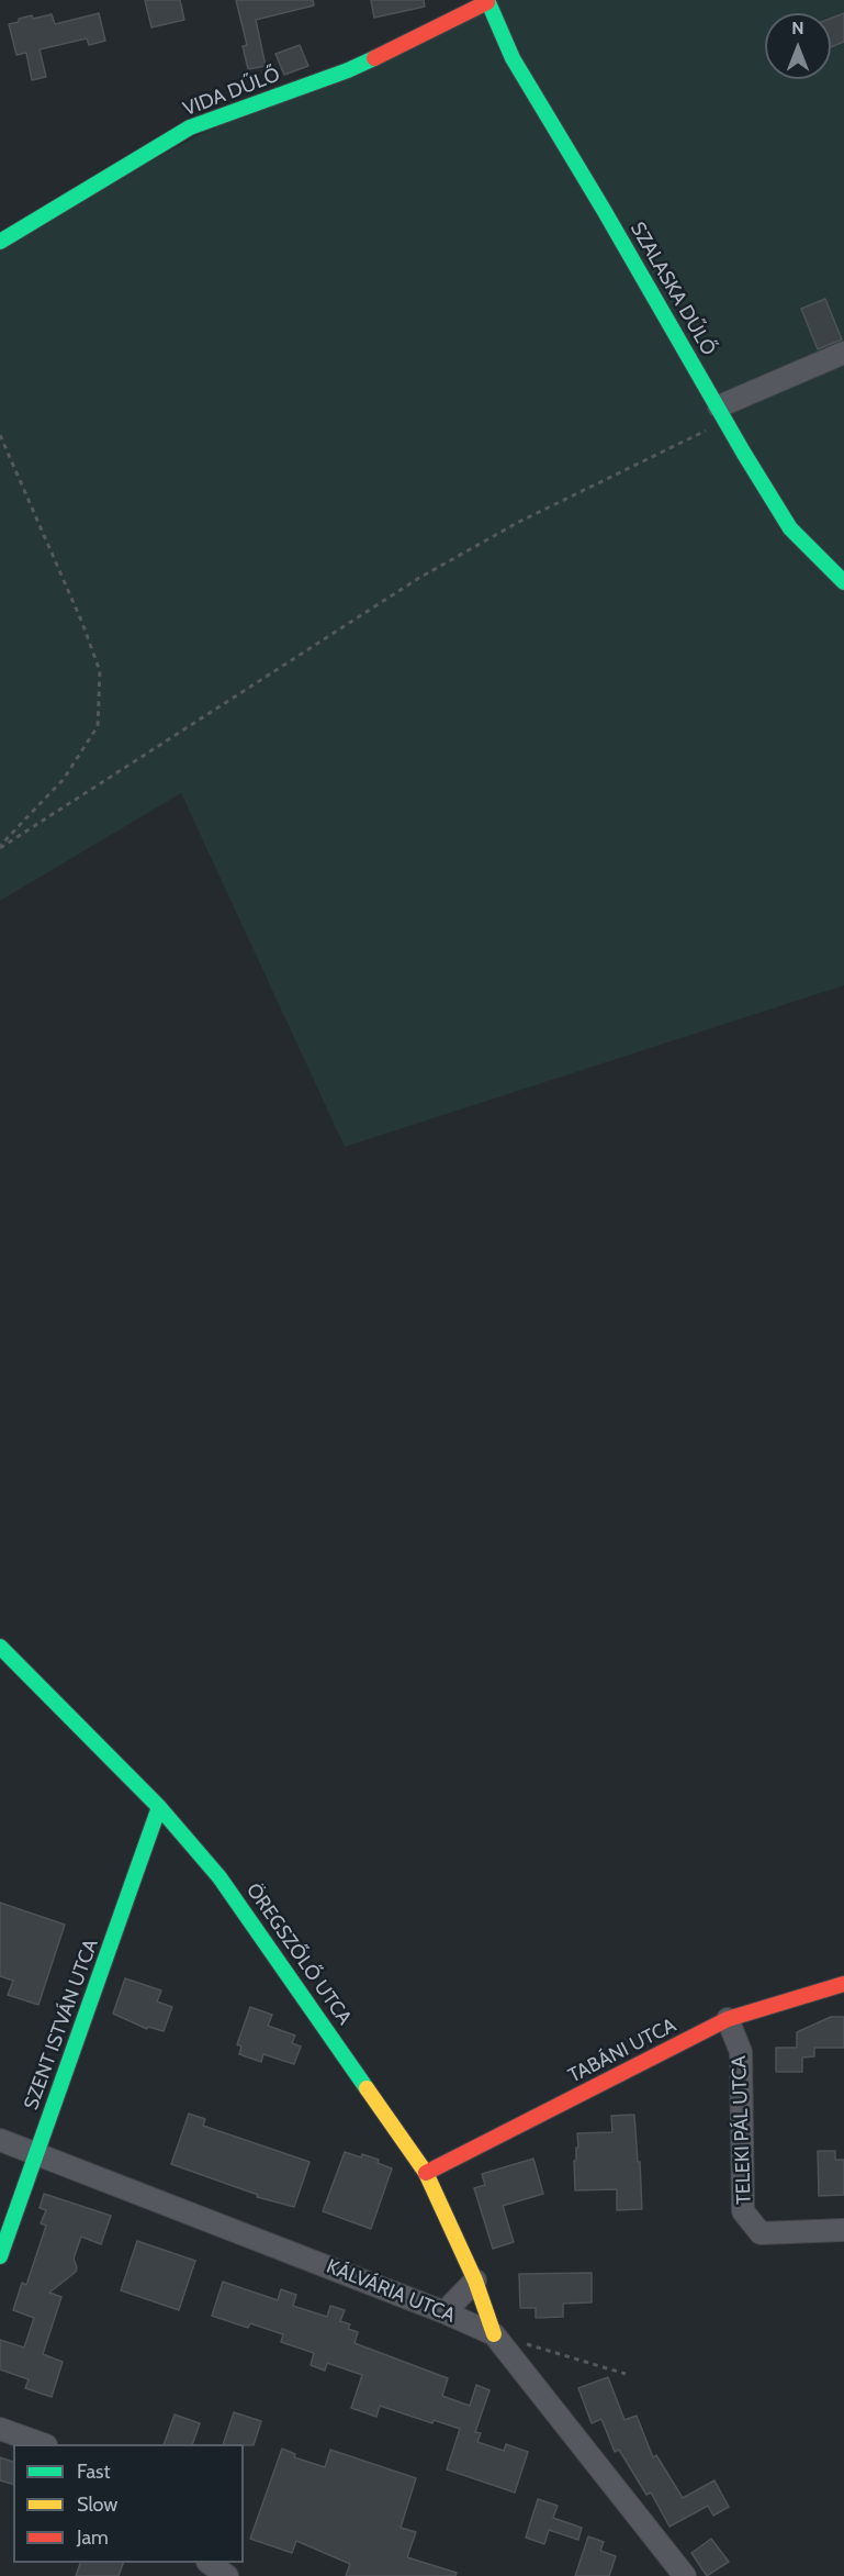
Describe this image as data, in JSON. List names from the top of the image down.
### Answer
{
  "streets": {
    "street": [
      "VIDA DŰLŐ",
      "SZALASKA DŰLŐ",
      "ÖREGSZŐLŐ UTCA",
      "SZENT ISTVÁN UTCA",
      "TABÁNI UTCA",
      "TELEKI PÁL UTCA",
      "KÁLVÁRIA UTCA"
    ]
  },
  "crossings": [
    ["VIDA DŰLŐ", "SZALASKA DŰLŐ"],
    ["ÖREGSZŐLŐ UTCA", "SZENT ISTVÁN UTCA"],
    ["ÖREGSZŐLŐ UTCA", "TABÁNI UTCA"],
    ["ÖREGSZŐLŐ UTCA", "KÁLVÁRIA UTCA"],
    ["SZENT ISTVÁN UTCA", "KÁLVÁRIA UTCA"],
    ["TABÁNI UTCA", "TELEKI PÁL UTCA"]
  ],
  "legend": ["Fast", "Slow", "Jam"],
  "north": "top"
}
